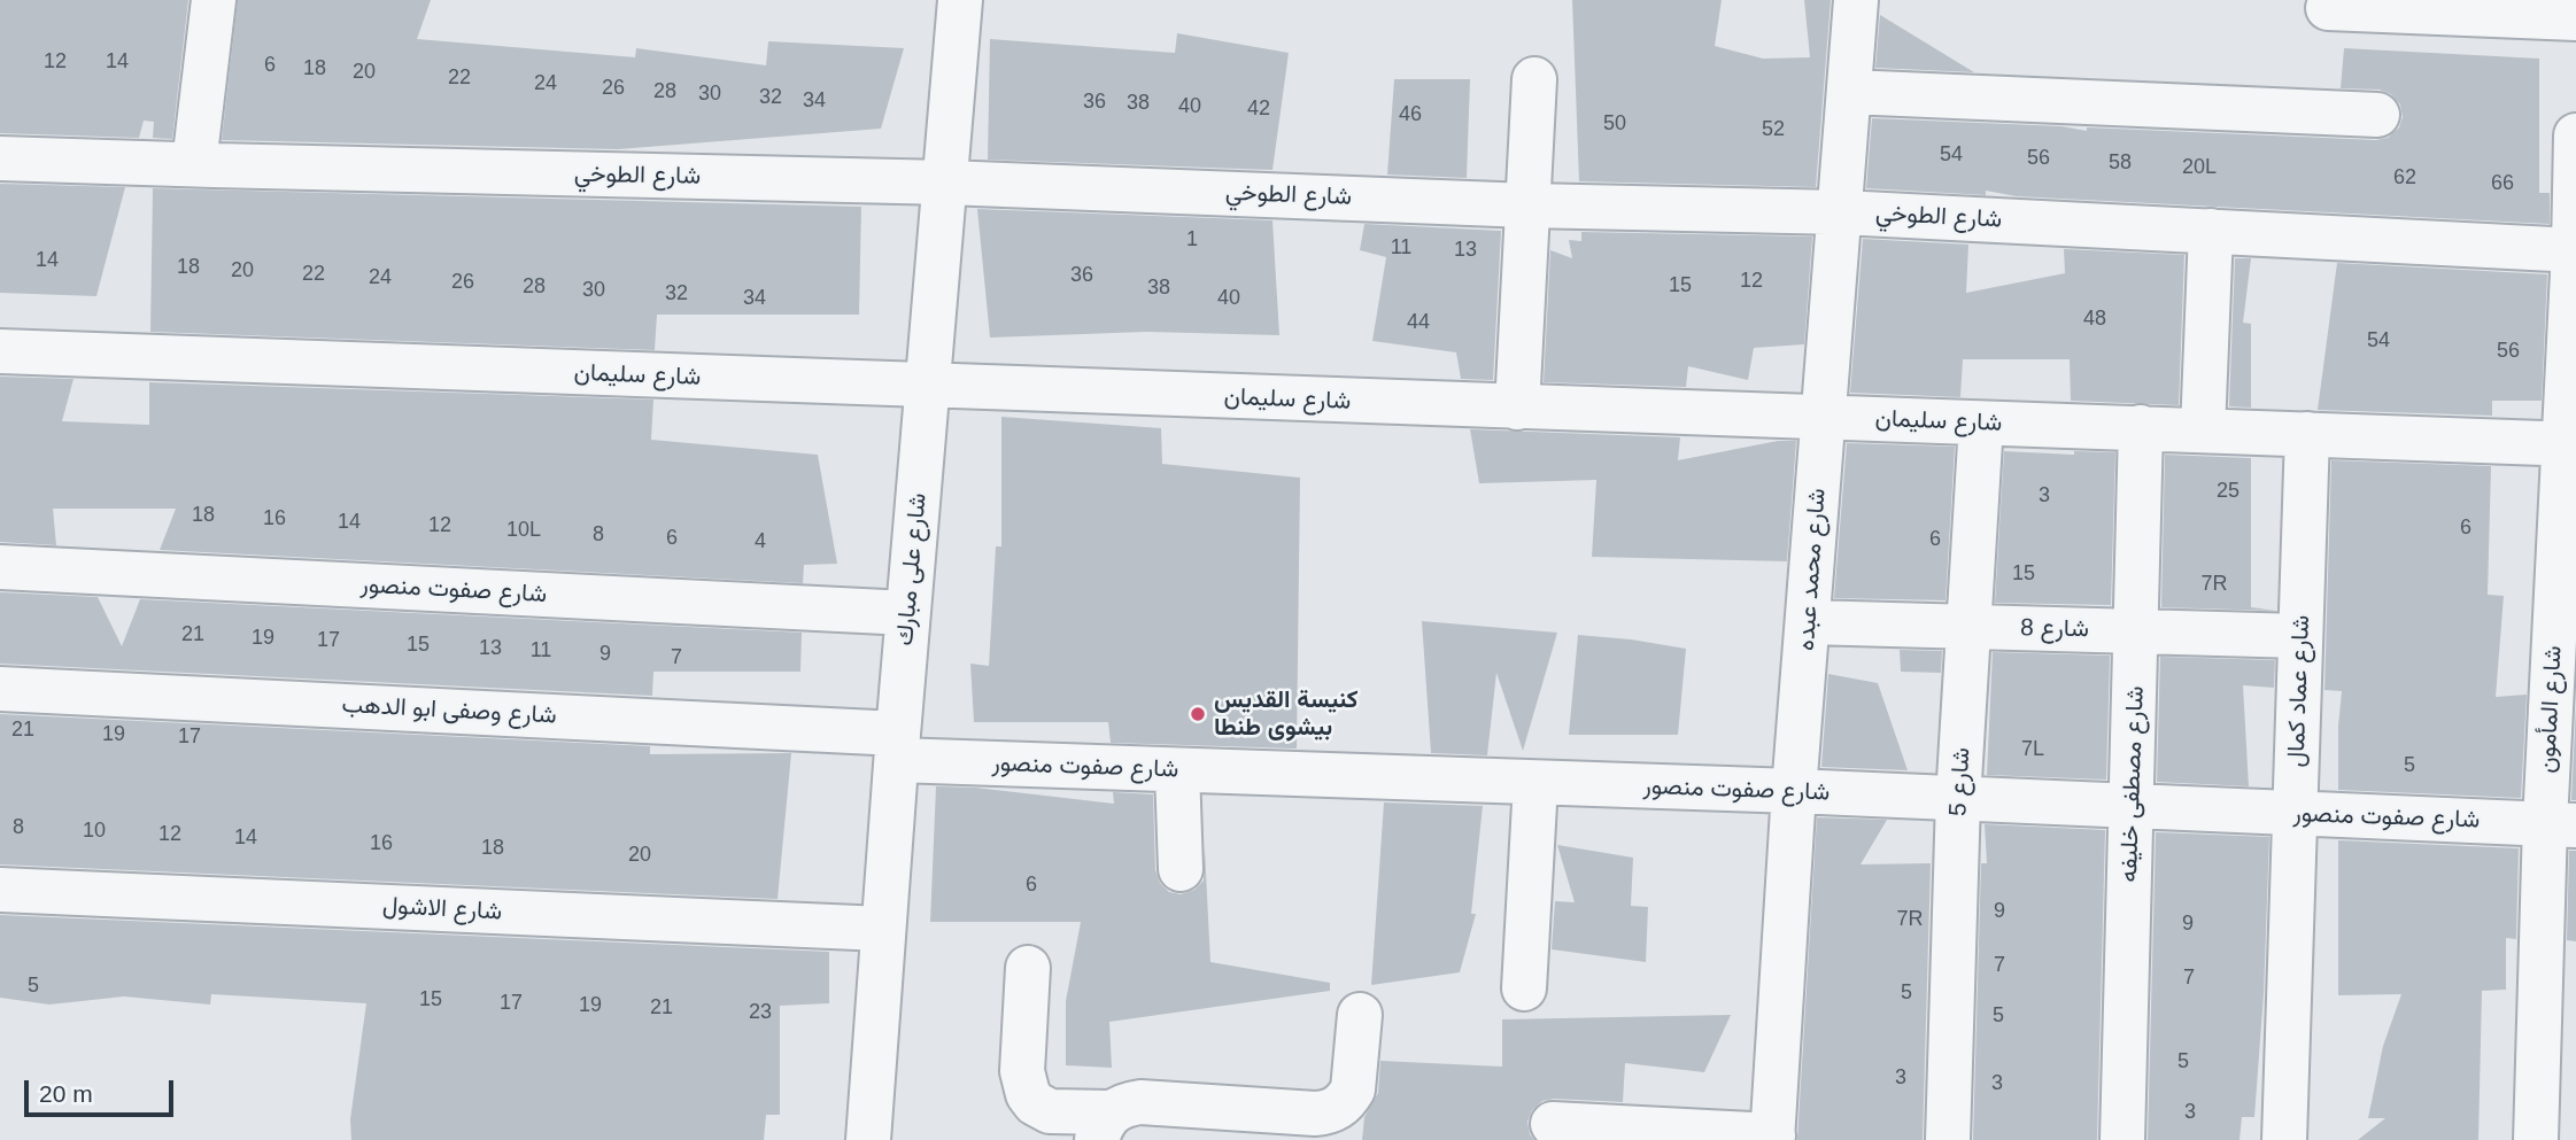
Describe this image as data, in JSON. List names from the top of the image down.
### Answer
{
  "streets": {
    "street": [
      "شارع الطوخي",
      "شارع سليمان",
      "شارع على مبارك",
      "شارع محمد عبده",
      "شارع صفوت منصور",
      "شارع 8",
      "شارع عماد كمال",
      "شارع المأمون",
      "شارع وصفى ابو الدهب",
      "شارع 5",
      "شارع مصطفى خليفه",
      "شارع الاشول"
    ]
  },
  "crossings": [
    ["شارع الطوخي", "شارع على مبارك"],
    ["شارع الطوخي", "شارع محمد عبده"],
    ["شارع الطوخي", "شارع المأمون"],
    ["شارع سليمان", "شارع على مبارك"],
    ["شارع سليمان", "شارع محمد عبده"],
    ["شارع سليمان", "شارع عماد كمال"],
    ["شارع سليمان", "شارع المأمون"],
    ["شارع سليمان", "شارع 5"],
    ["شارع سليمان", "شارع مصطفى خليفه"],
    ["شارع على مبارك", "شارع صفوت منصور"],
    ["شارع على مبارك", "شارع وصفى ابو الدهب"],
    ["شارع على مبارك", "شارع الاشول"],
    ["شارع محمد عبده", "شارع صفوت منصور"],
    ["شارع محمد عبده", "شارع 8"],
    ["شارع صفوت منصور", "شارع عماد كمال"],
    ["شارع صفوت منصور", "شارع المأمون"],
    ["شارع صفوت منصور", "شارع وصفى ابو الدهب"],
    ["شارع صفوت منصور", "شارع 5"],
    ["شارع صفوت منصور", "شارع مصطفى خليفه"],
    ["شارع 8", "شارع عماد كمال"],
    ["شارع 8", "شارع 5"],
    ["شارع 8", "شارع مصطفى خليفه"]
  ],
  "places": ["كنيسة القديس بيشوى طنطا"],
  "house_numbers": [
    "12",
    "14",
    "6",
    "18",
    "20",
    "22",
    "24",
    "26",
    "28",
    "30",
    "32",
    "34",
    "36",
    "38",
    "40",
    "42",
    "46",
    "50",
    "52",
    "54",
    "56",
    "58",
    "20L",
    "62",
    "66",
    "1",
    "11",
    "13",
    "14",
    "18",
    "20",
    "22",
    "36",
    "24",
    "12",
    "26",
    "15",
    "28",
    "38",
    "30",
    "32",
    "34",
    "40",
    "48",
    "44",
    "54",
    "56",
    "25",
    "3",
    "18",
    "16",
    "14",
    "12",
    "6",
    "10L",
    "8",
    "6",
    "6",
    "4",
    "15",
    "7R",
    "21",
    "19",
    "17",
    "15",
    "13",
    "11",
    "9",
    "7",
    "21",
    "19",
    "17",
    "7L",
    "5",
    "8",
    "10",
    "12",
    "14",
    "16",
    "18",
    "20",
    "6",
    "9",
    "7R",
    "9",
    "7",
    "7",
    "5",
    "5",
    "15",
    "17",
    "19",
    "21",
    "23",
    "5",
    "5",
    "3",
    "3",
    "3"
  ],
  "scale_bar": "20 m"
}
